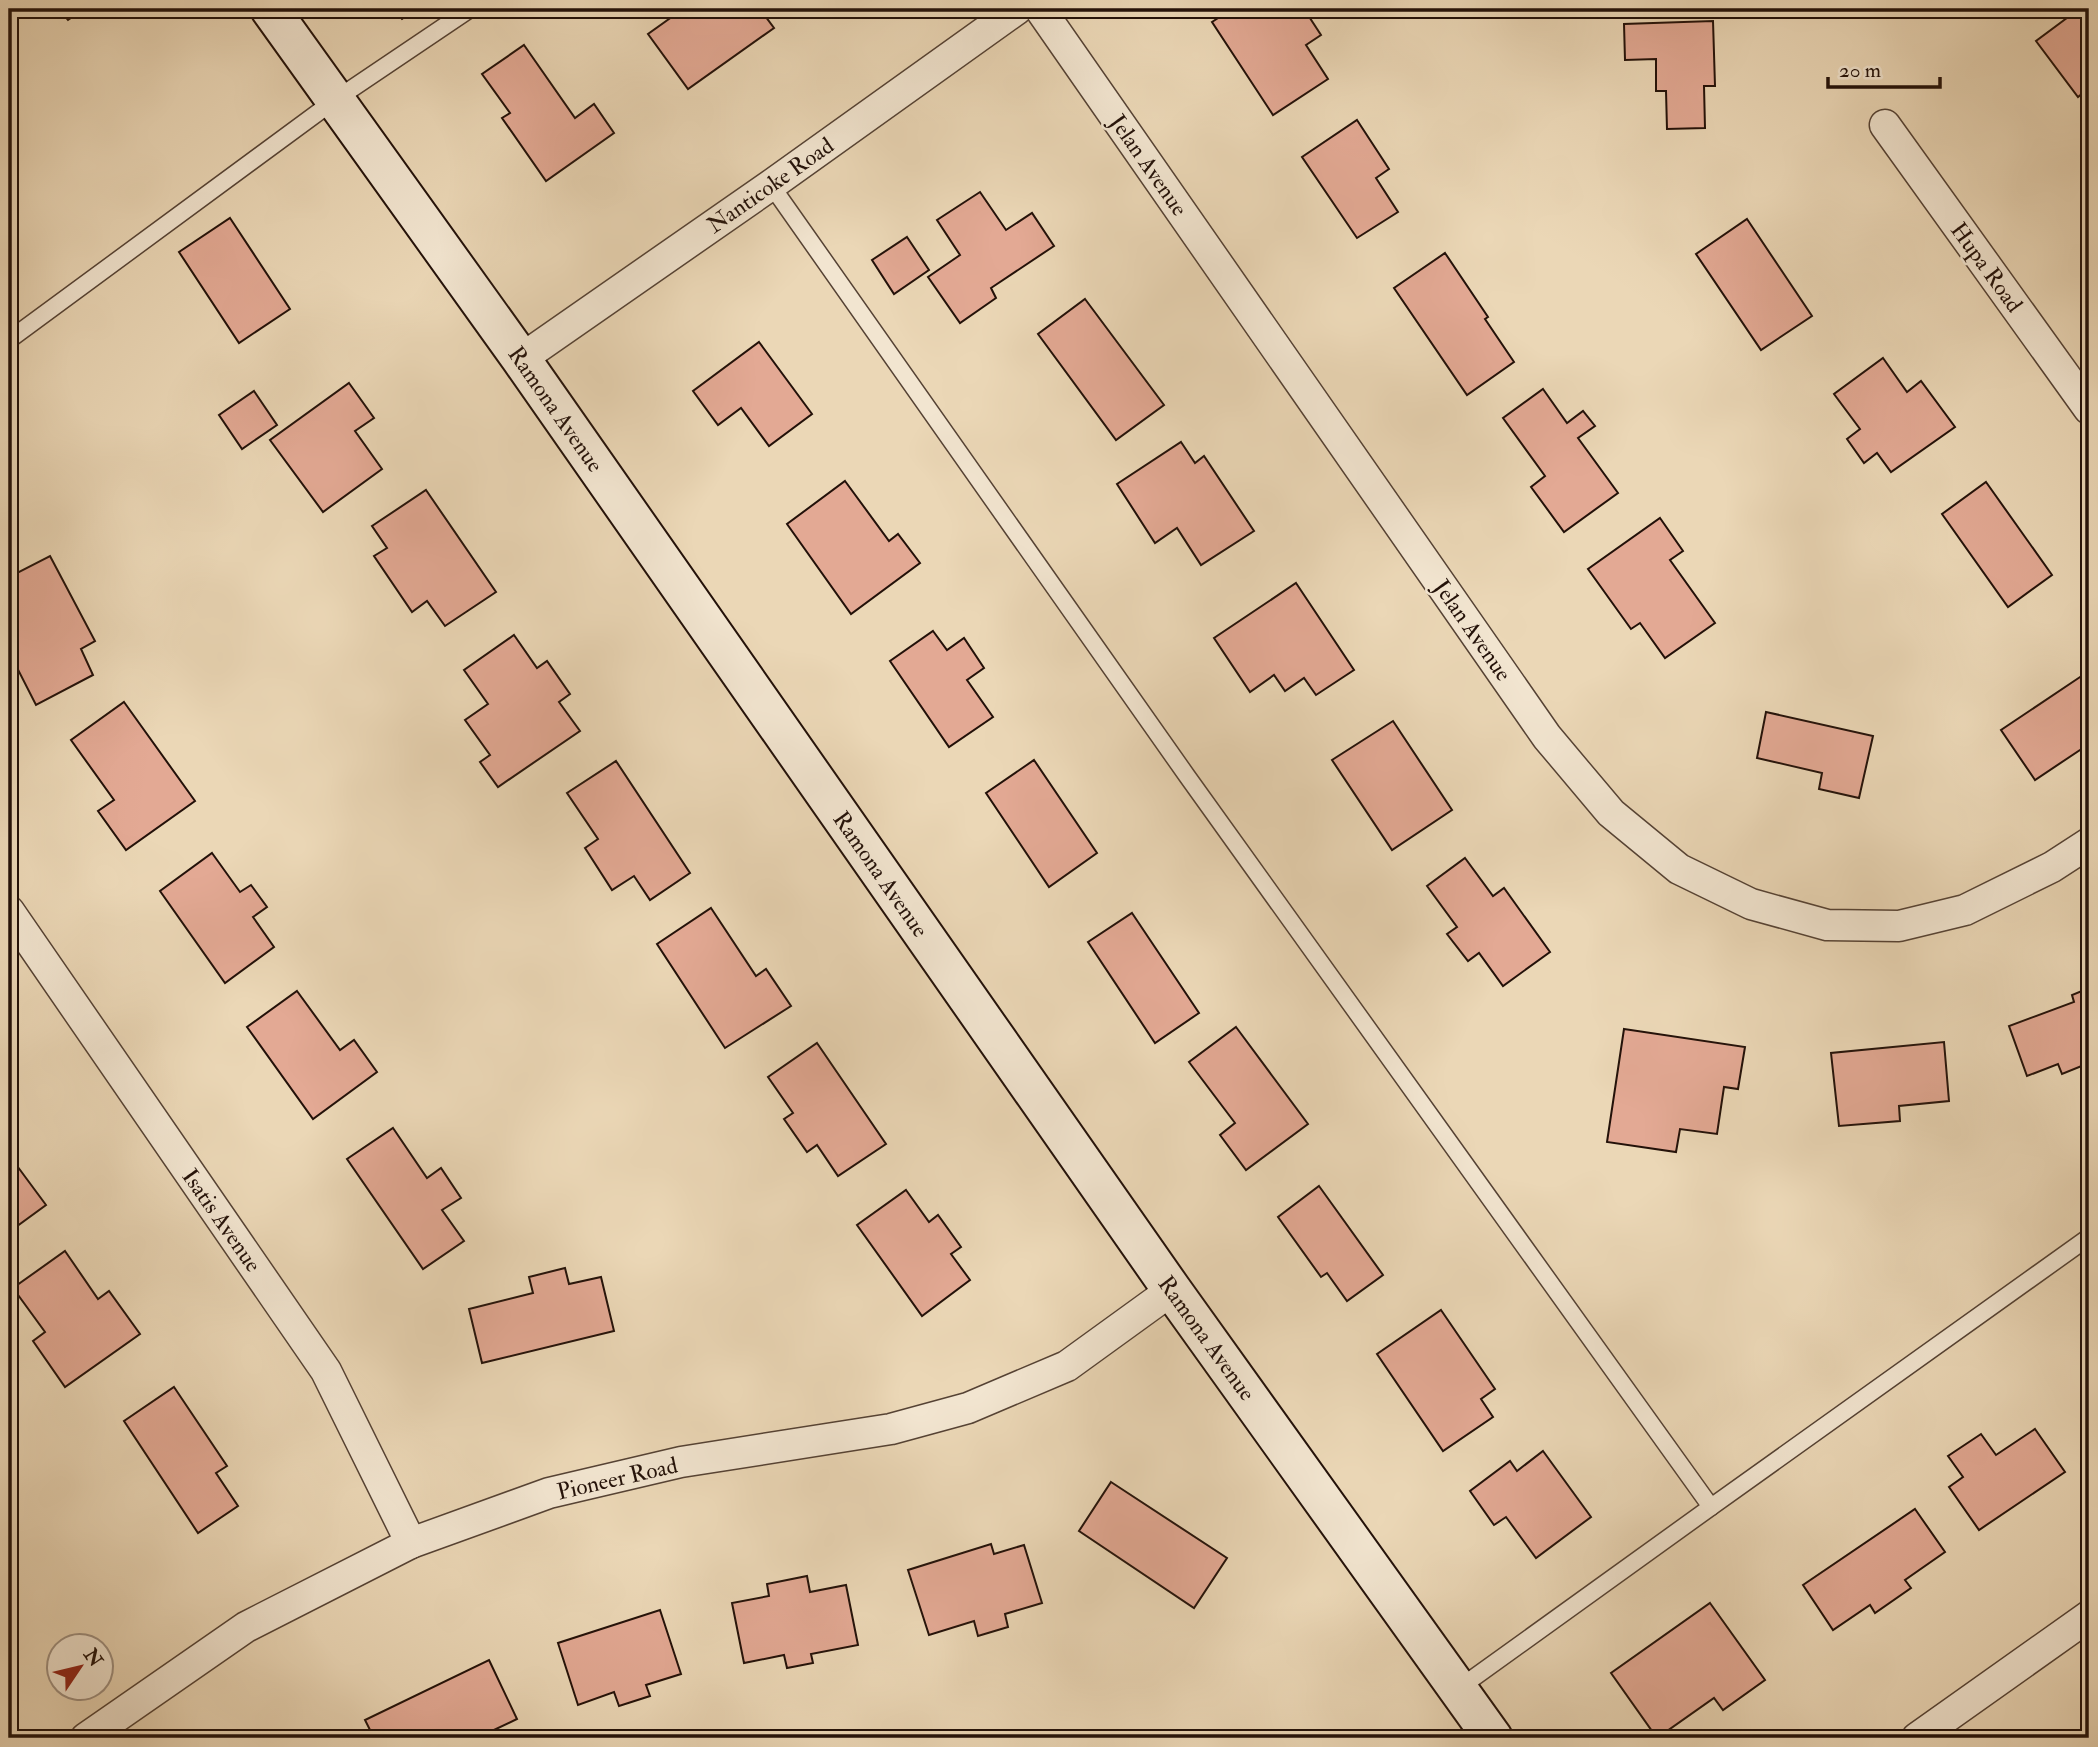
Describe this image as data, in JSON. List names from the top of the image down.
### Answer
{
  "streets": {
    "street": [
      "Jelan Avenue",
      "Nanticoke Road",
      "Hupa Road",
      "Ramona Avenue",
      "Isatis Avenue",
      "Pioneer Road"
    ]
  },
  "crossings": [
    ["Nanticoke Road", "Ramona Avenue"],
    ["Ramona Avenue", "Pioneer Road"],
    ["Isatis Avenue", "Pioneer Road"]
  ],
  "scale_bar": "20 m",
  "north": "top right"
}
